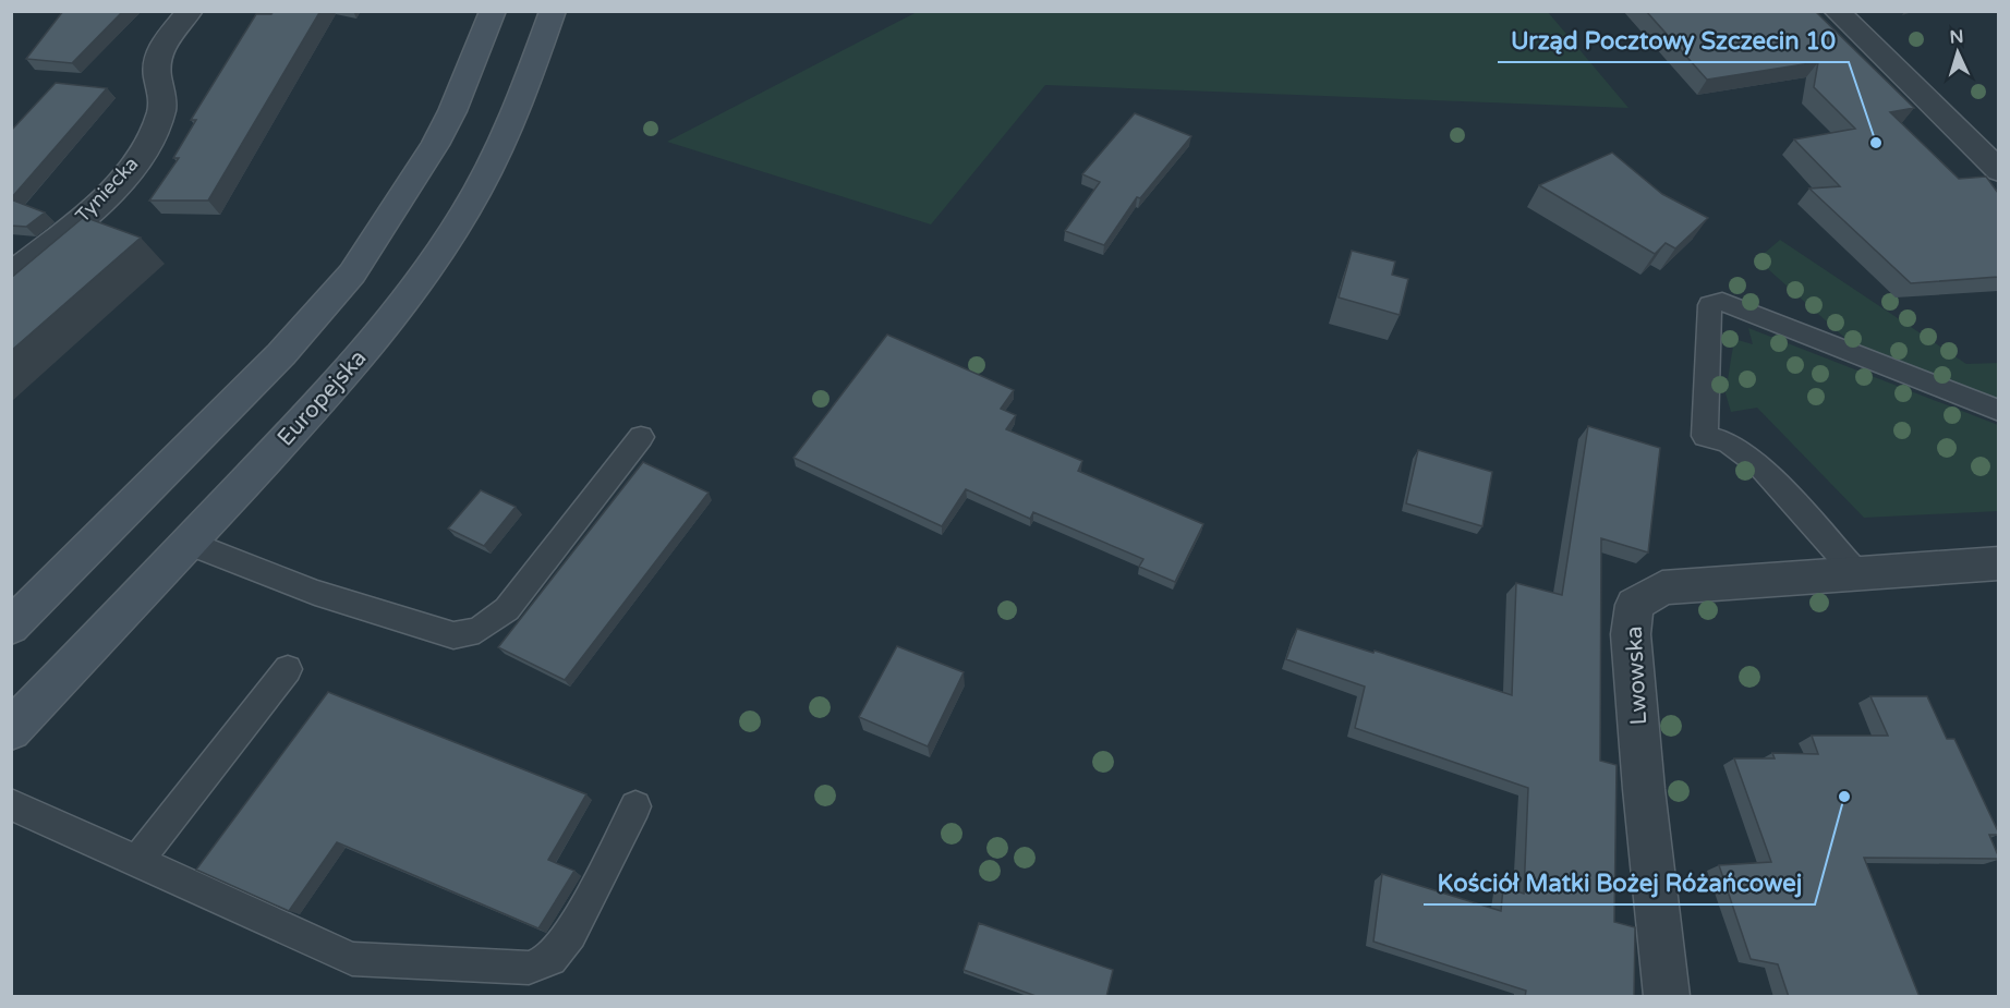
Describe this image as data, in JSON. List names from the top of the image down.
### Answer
{
  "streets": {
    "main road": ["Europejska"],
    "street": ["Tyniecka", "Lwowska"]
  },
  "places": ["Urząd Pocztowy Szczecin 10", "Kościół Matki Bożej Różańcowej"],
  "north": "top"
}
